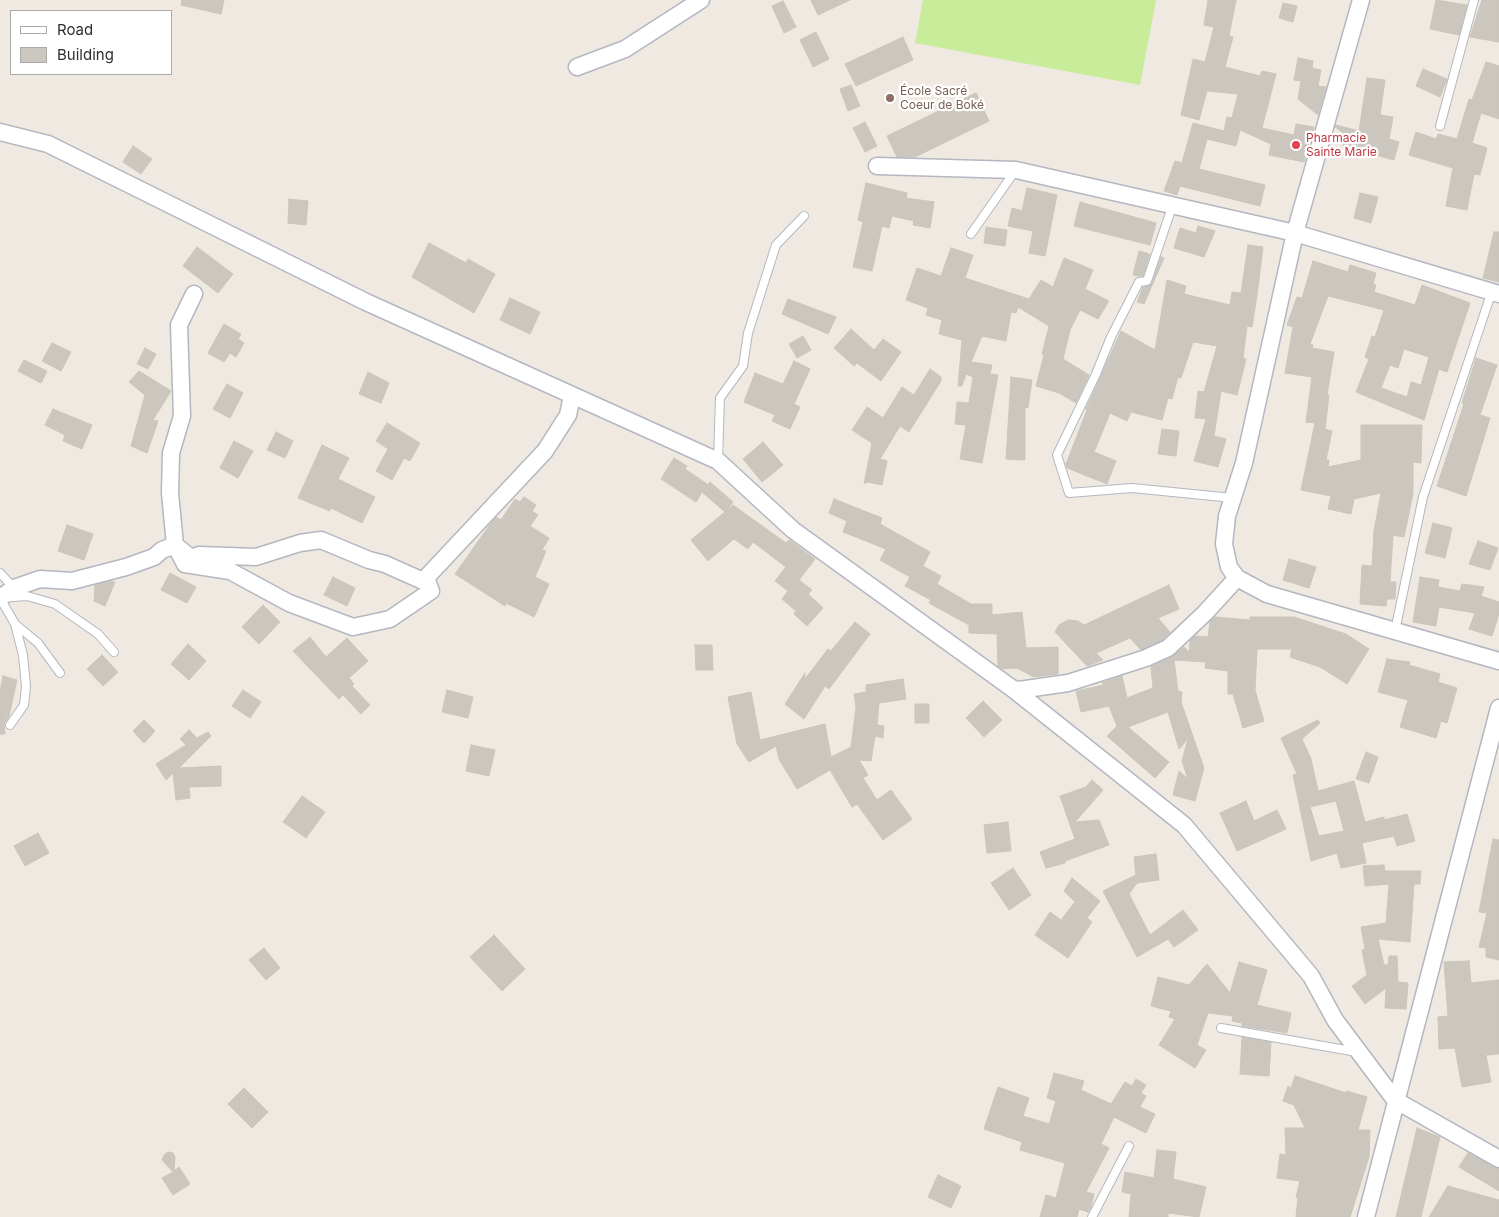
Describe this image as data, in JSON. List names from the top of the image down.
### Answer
{
  "places": ["École Sacré Coeur de Boké", "Pharmacie Sainte Marie"],
  "legend": ["Road", "Building"]
}
